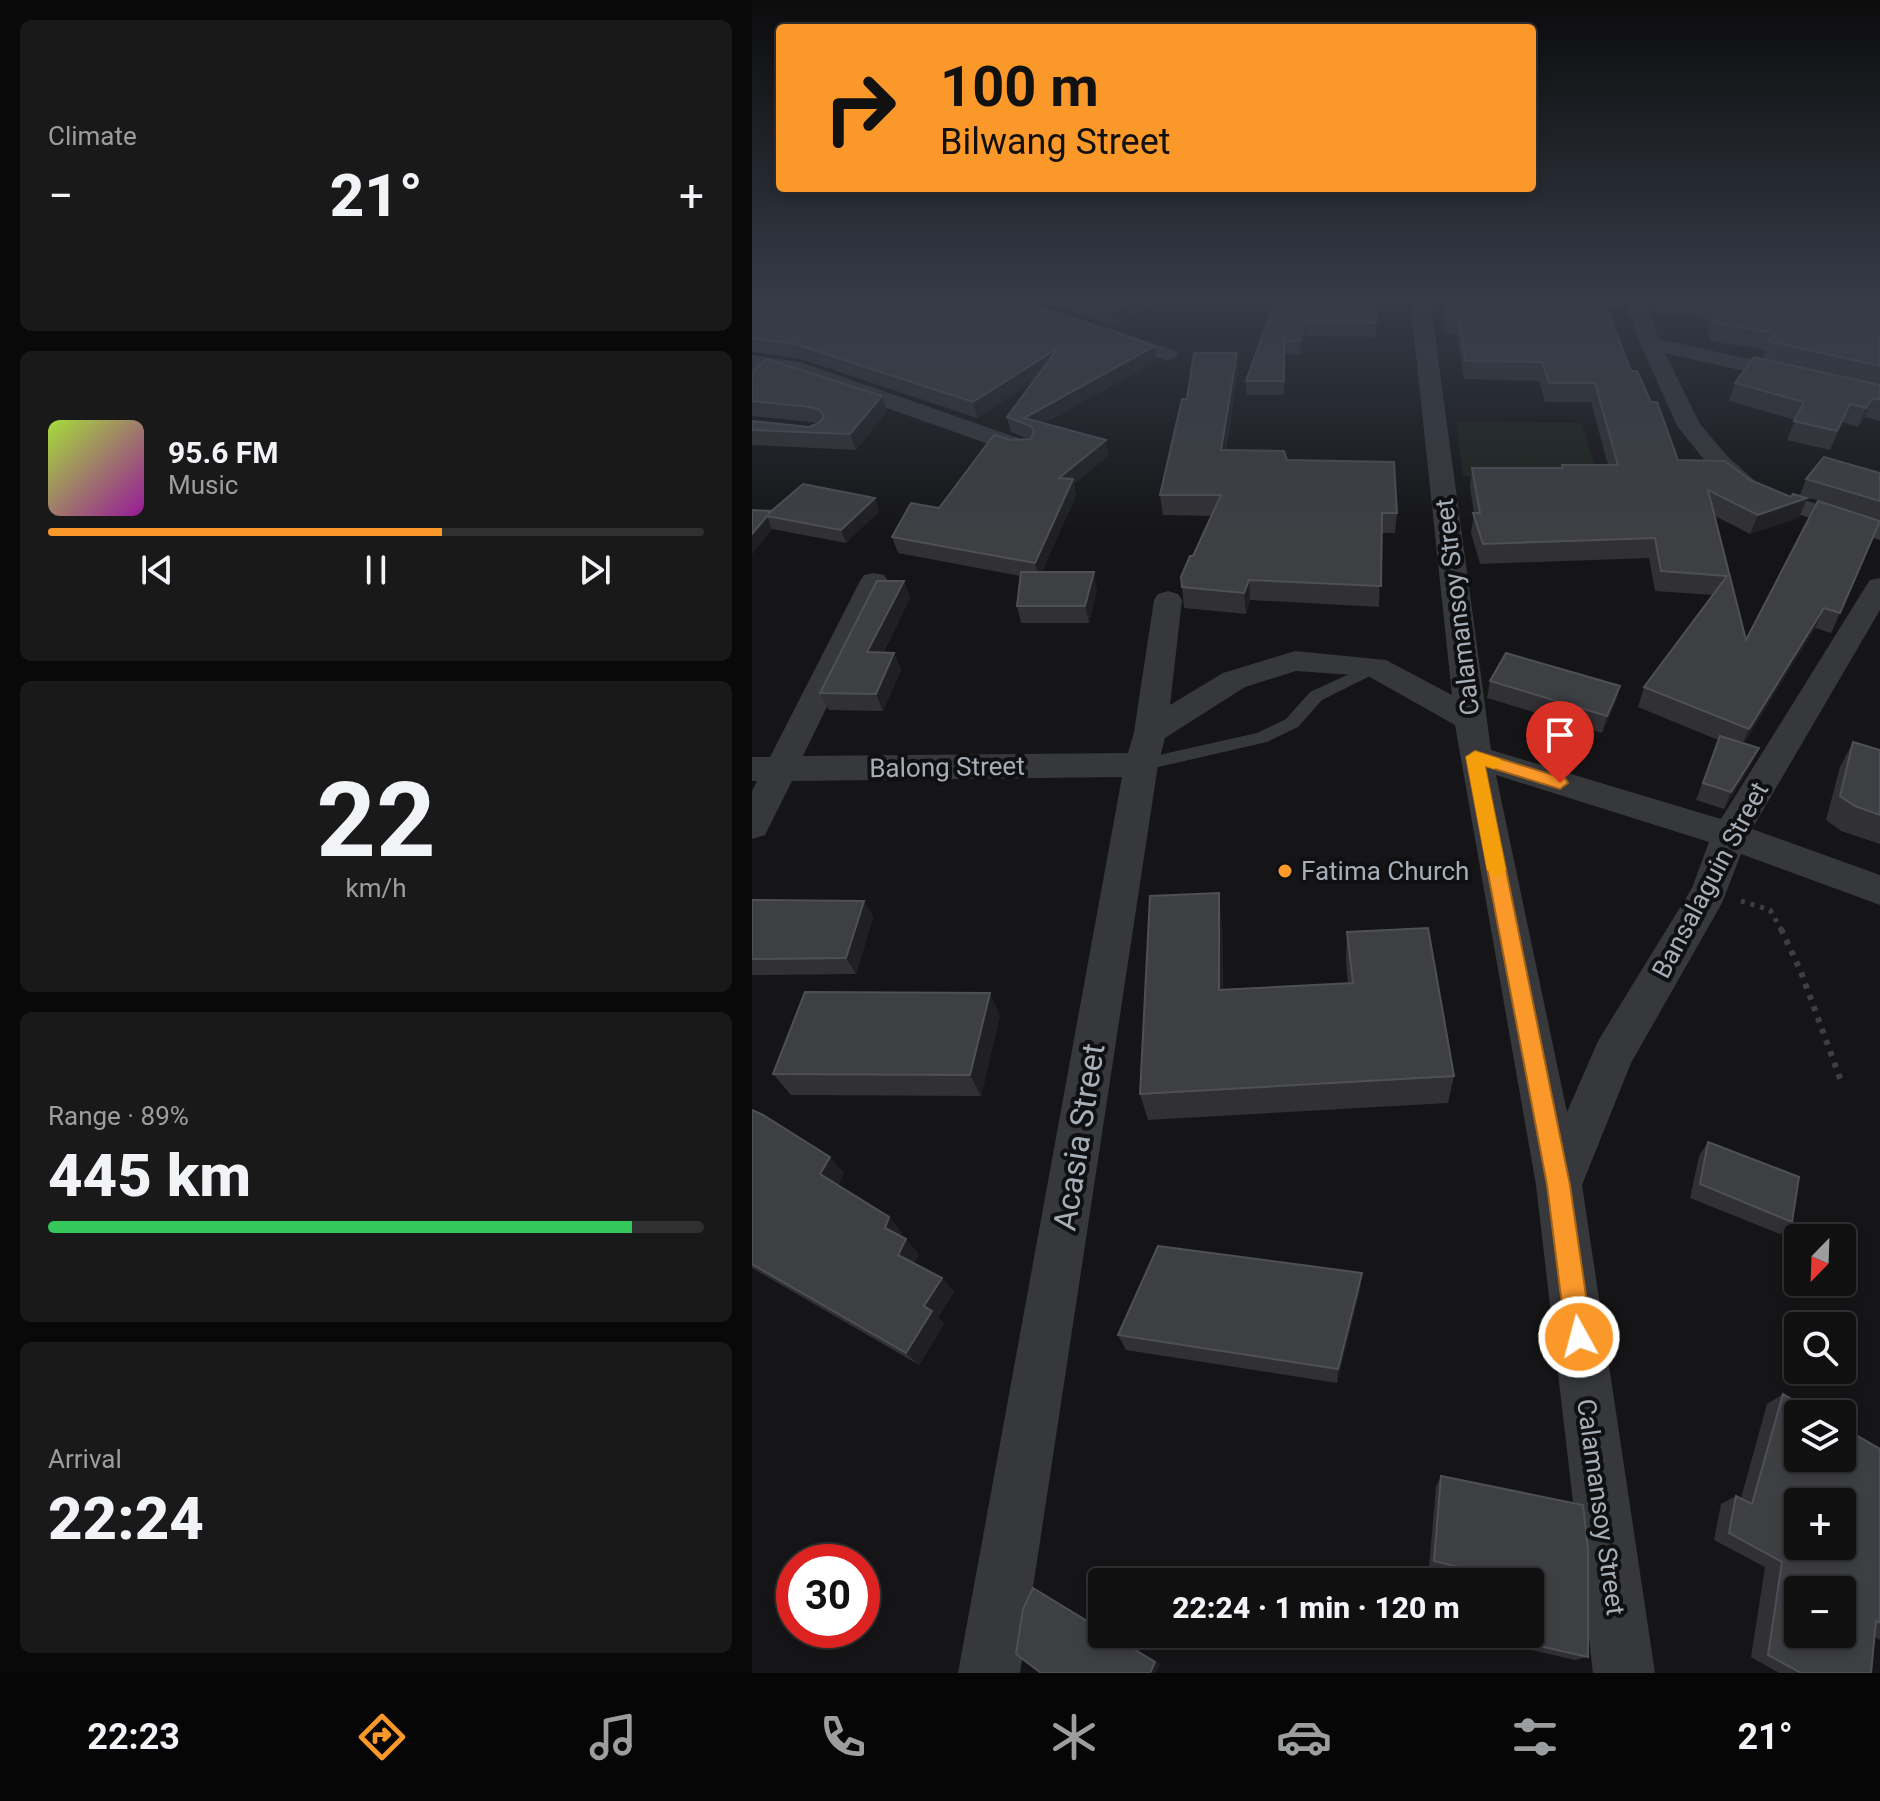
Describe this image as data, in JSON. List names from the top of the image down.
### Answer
{
  "streets": {
    "street": [
      "Calamansoy Street",
      "Balong Street",
      "Bansalaguin Street",
      "Acasia Street"
    ]
  },
  "crossings": [
    ["Calamansoy Street", "Bansalaguin Street"],
    ["Balong Street", "Acasia Street"]
  ],
  "places": ["Fatima Church"],
  "north": "bottom left",
  "page": {
    "tile": [
      "Climate",
      ["22", "km/h"],
      ["Range · 89%", "445 km"],
      ["Arrival", "22:24"]
    ],
    "turn": ["100 m", "Bilwang Street"],
    "heat": ["−", "21°", "+"],
    "song": ["95.6 FM", "Music"],
    "map_buttons": ["+", "−"],
    "limit": "30",
    "trip": "22:24 · 1 min · 120 m",
    "tabs": ["22:23", "21°"]
  }
}
